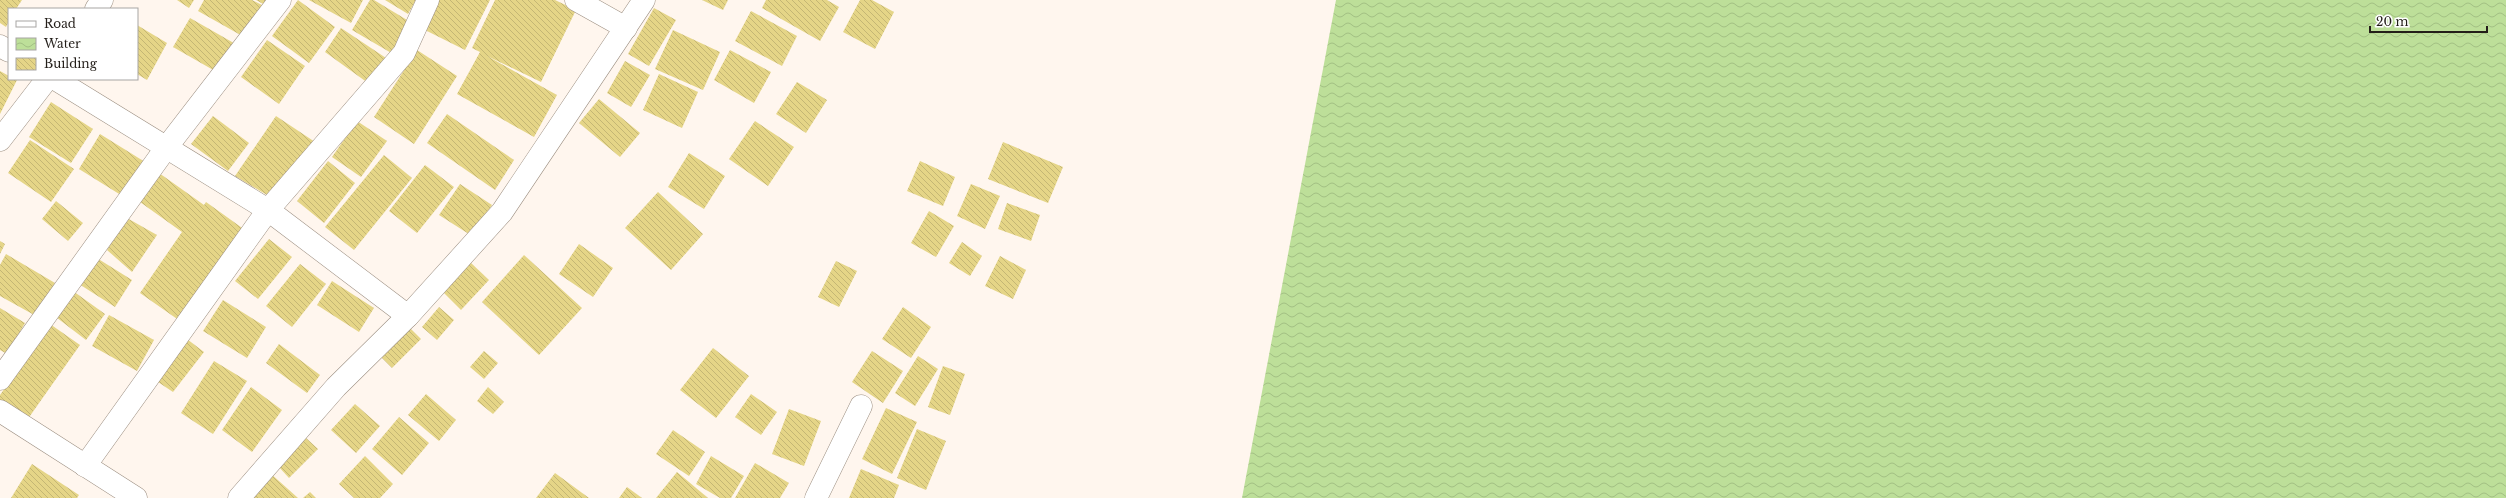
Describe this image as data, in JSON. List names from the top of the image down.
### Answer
{
  "legend": ["Road", "Water", "Building"],
  "scale_bar": "20 m"
}
